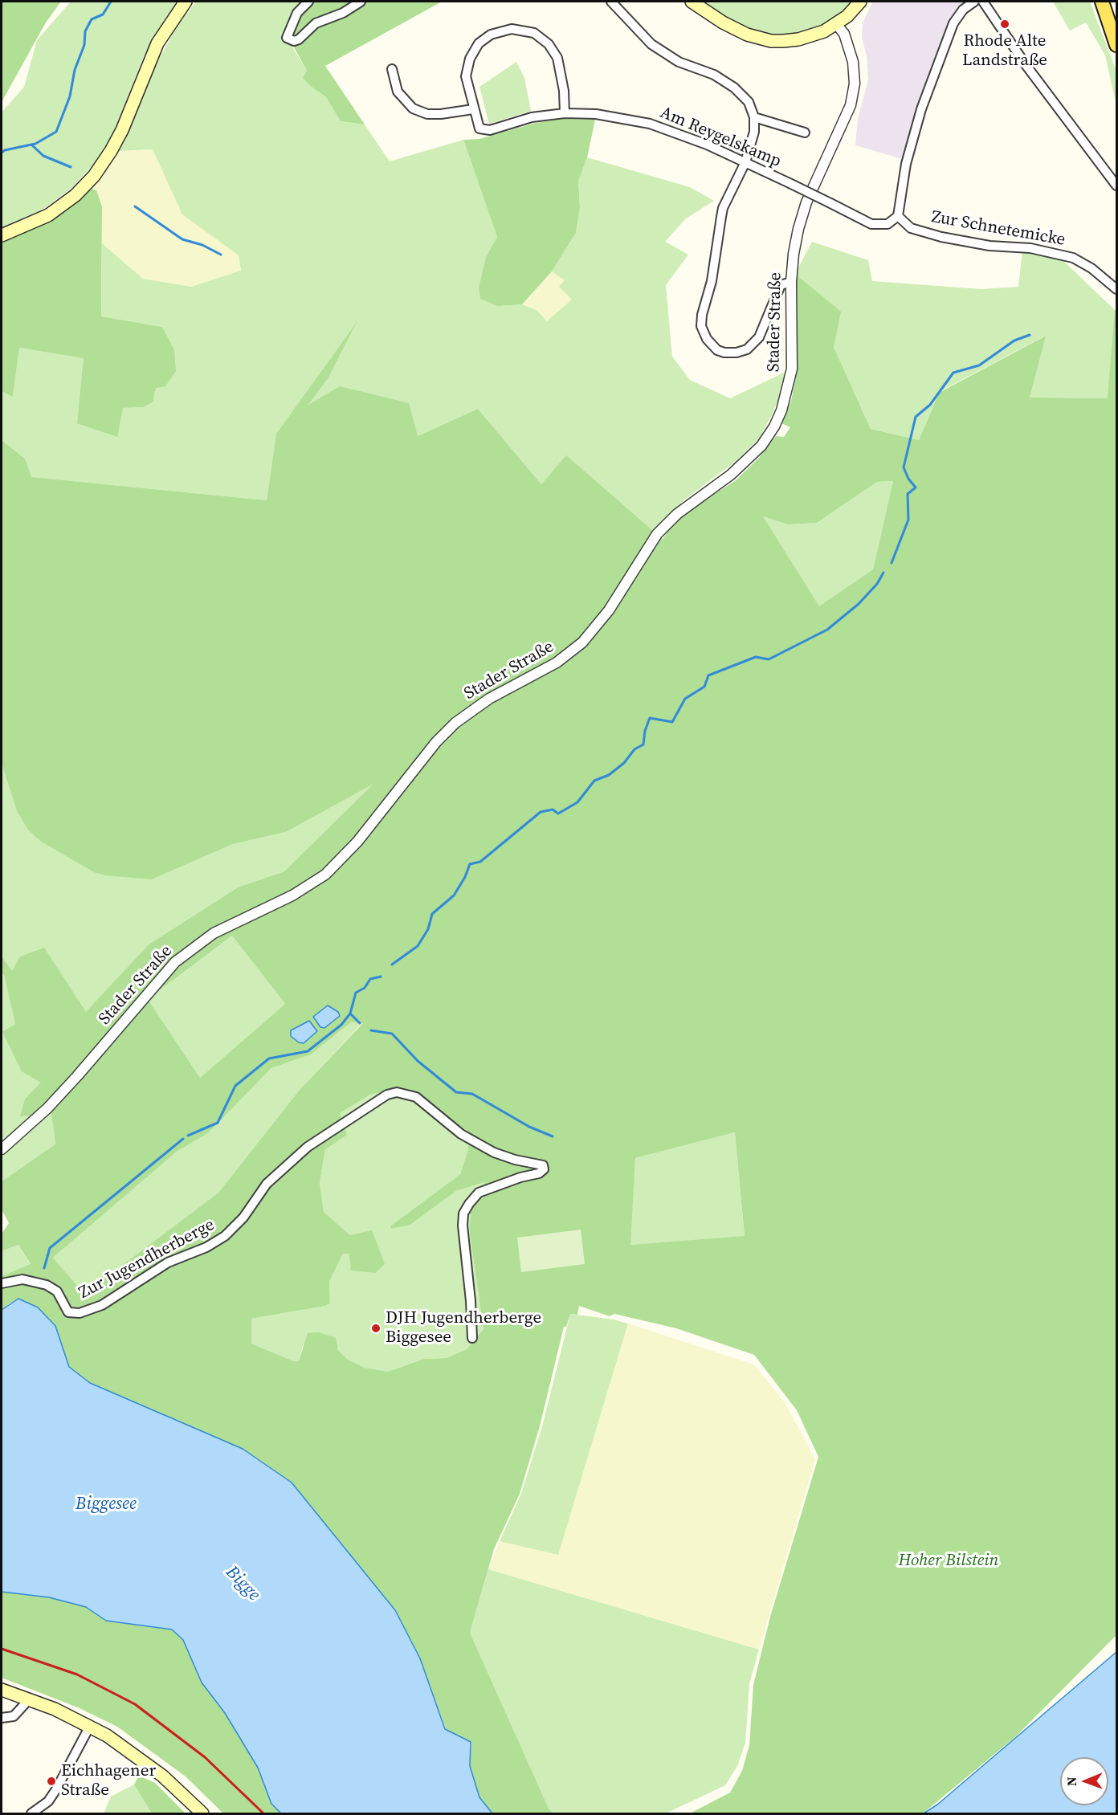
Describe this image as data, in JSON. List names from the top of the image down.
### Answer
{
  "streets": {
    "street": [
      "Am Reygelskamp",
      "Zur Schnetemicke",
      "Stader Straße",
      "Zur Jugendherberge"
    ]
  },
  "crossings": [
    ["Am Reygelskamp", "Zur Schnetemicke"]
  ],
  "water": ["Biggesee", "Bigge"],
  "parks": ["Hoher Bilstein"],
  "places": ["Rhode Alte Landstraße", "DJH Jugendherberge Biggesee", "Eichhagener Straße"],
  "north": "left"
}
